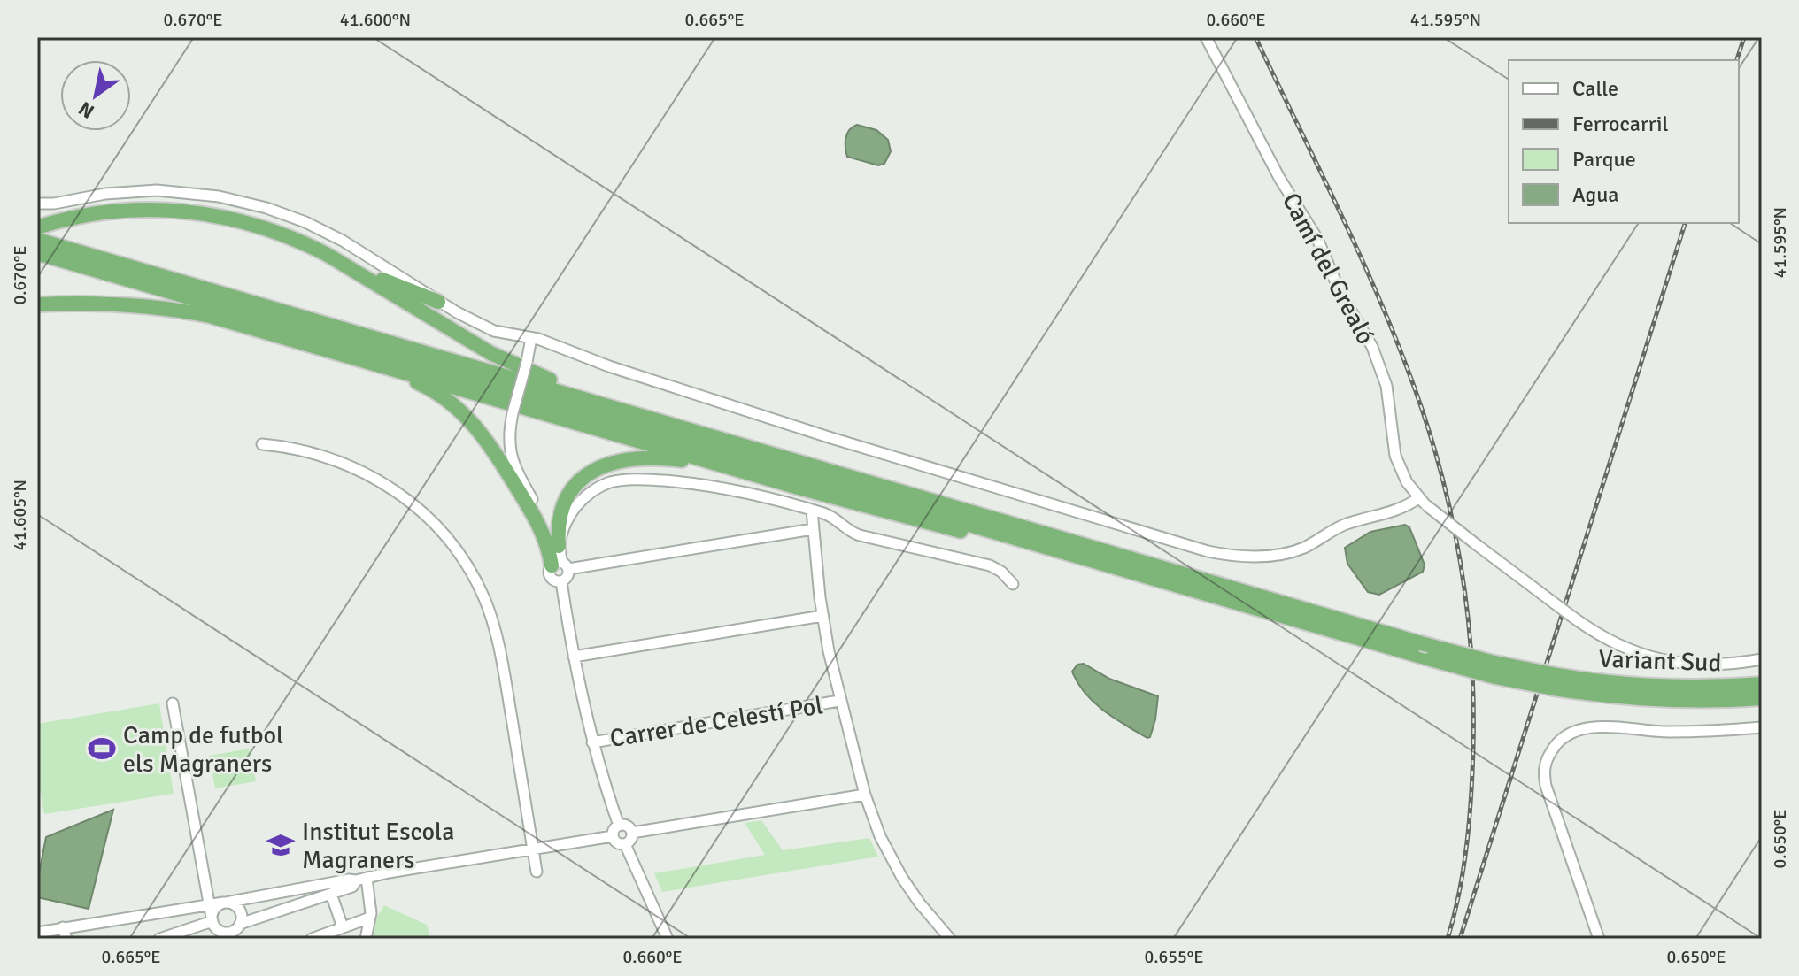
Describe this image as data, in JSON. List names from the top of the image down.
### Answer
{
  "streets": {
    "highway": ["Variant Sud"],
    "street": ["Camí del Grealó", "Carrer de Celestí Pol"]
  },
  "places": {
    "sports": ["Camp de futbol els Magraners"],
    "school or university": ["Institut Escola Magraners"]
  },
  "legend": [
    "Calle",
    "Ferrocarril",
    "Parque",
    "Agua"
  ],
  "north": "bottom left",
  "coordinates": [
    "0.670°E",
    "41.600°N",
    "0.665°E",
    "0.660°E",
    "41.595°N",
    "41.605°N",
    "0.650°E",
    "0.655°E"
  ]
}
